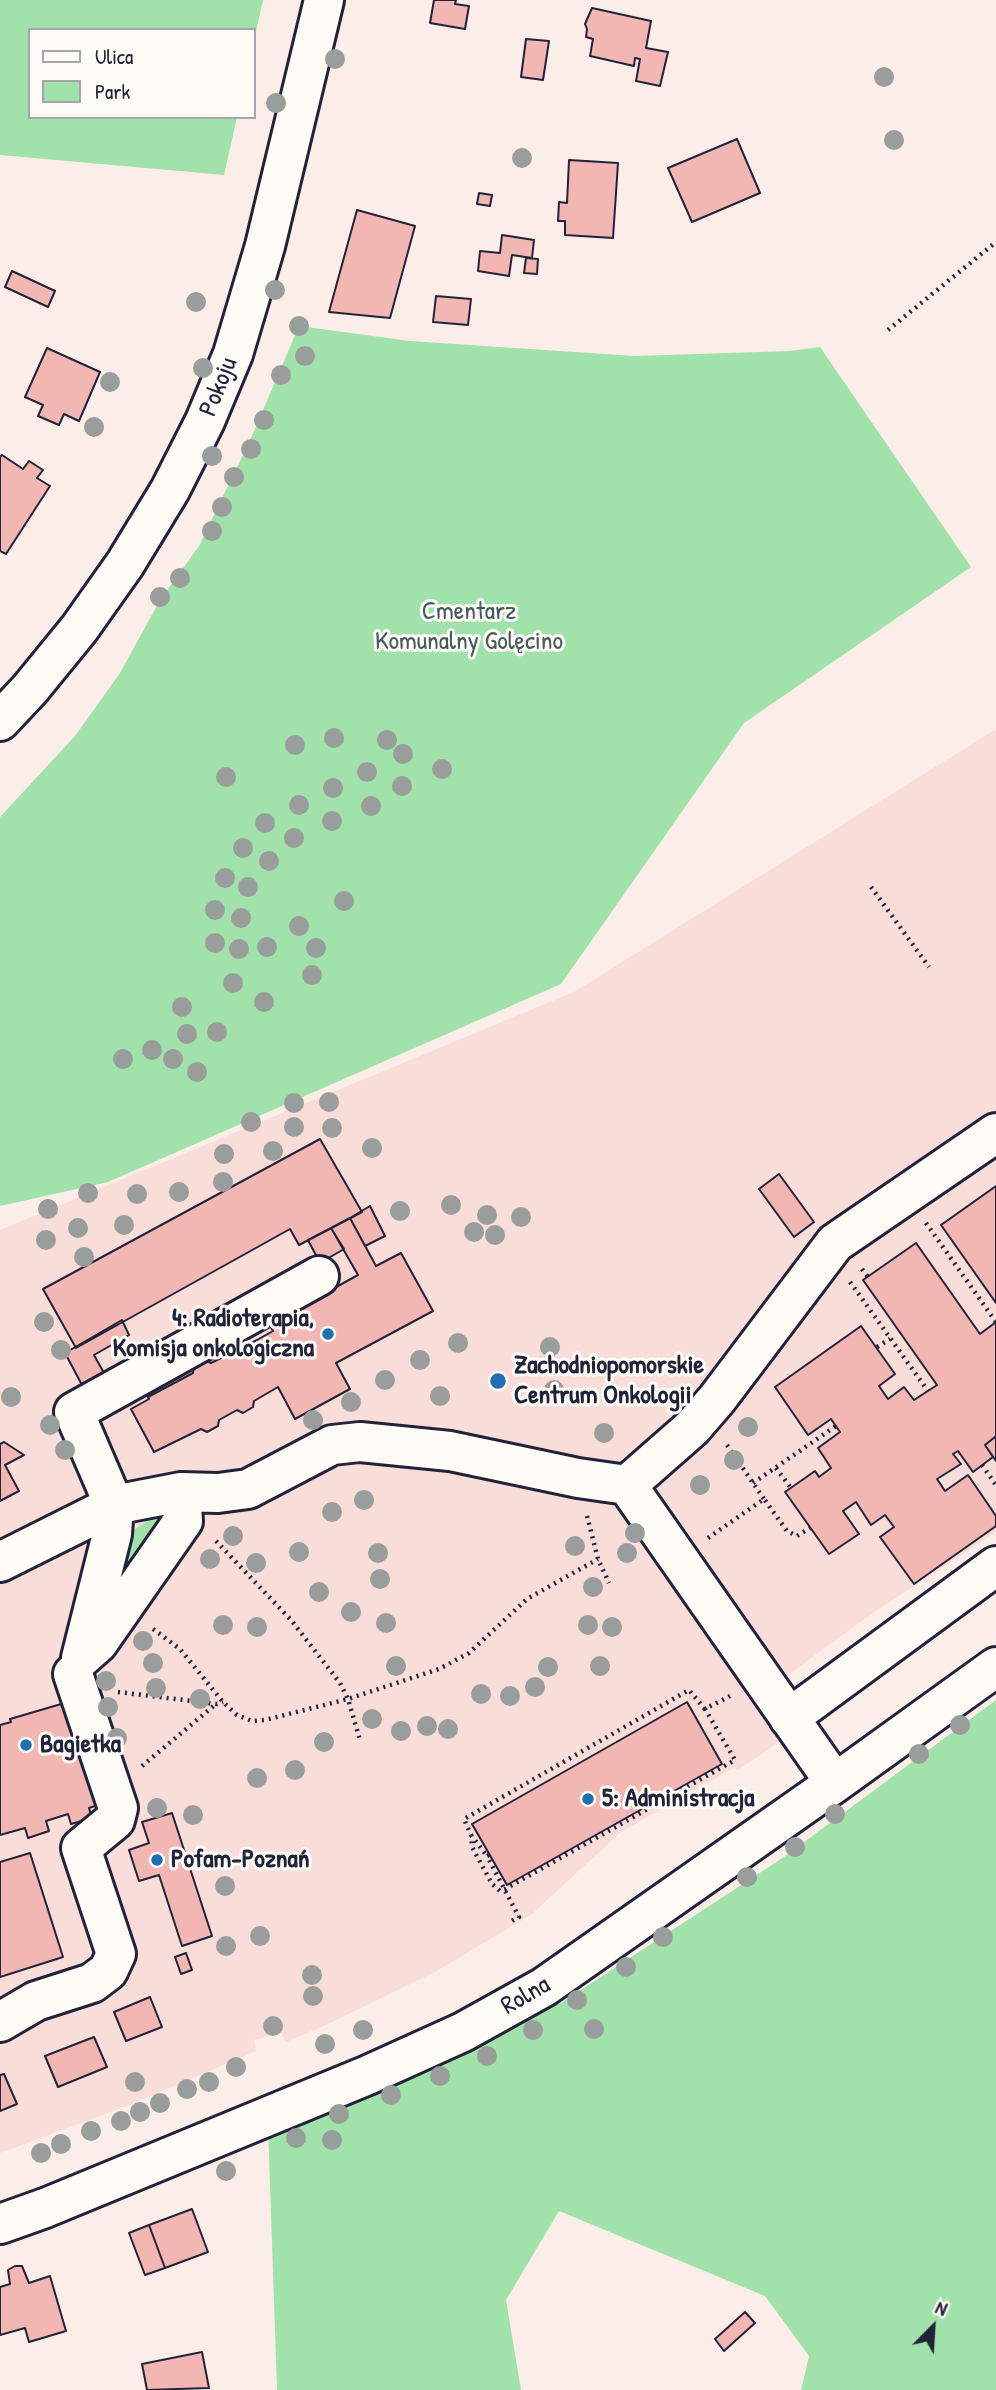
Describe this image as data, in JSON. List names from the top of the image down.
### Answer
{
  "streets": {
    "street": ["Pokoju", "Rolna"]
  },
  "parks": ["Cmentarz Komunalny Golęcino"],
  "places": [
    "4: Radioterapia, Komisja onkologiczna",
    "Zachodniopomorskie Centrum Onkologii",
    "Bagietka",
    "5: Administracja",
    "Pofam-Poznań"
  ],
  "legend": ["Ulica", "Park"],
  "north": "top right"
}
